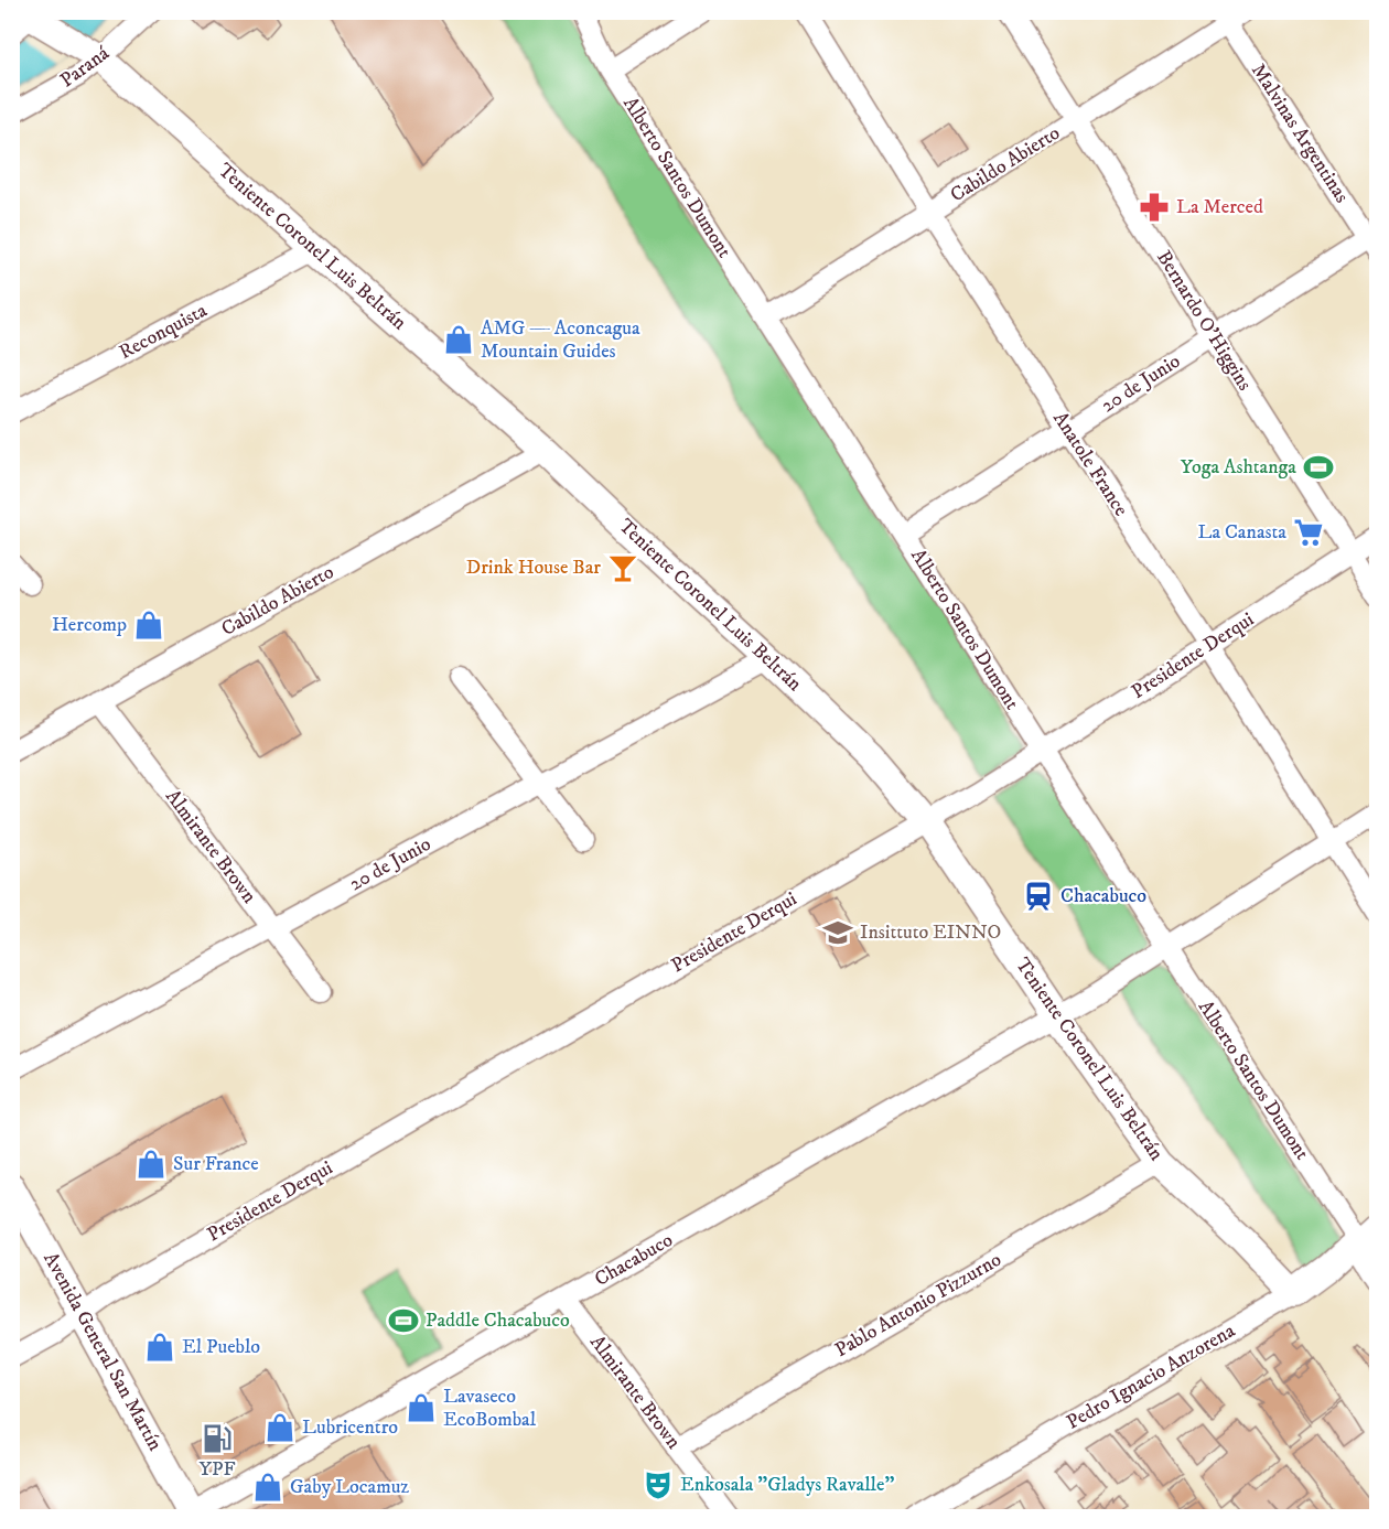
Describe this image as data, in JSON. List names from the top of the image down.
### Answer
{
  "streets": {
    "main road": ["Teniente Coronel Luis Beltrán", "Avenida General San Martín", "Pedro Ignacio Anzorena"],
    "street": [
      "Paraná",
      "Malvinas Argentinas",
      "Cabildo Abierto",
      "Alberto Santos Dumont",
      "Bernardo O'Higgins",
      "Reconquista",
      "20 de Junio",
      "Anatole France",
      "Presidente Derqui",
      "Almirante Brown",
      "Chacabuco",
      "Pablo Antonio Pizzurno"
    ]
  },
  "crossings": [
    ["Paraná", "Teniente Coronel Luis Beltrán"],
    ["Malvinas Argentinas", "Cabildo Abierto"],
    ["Malvinas Argentinas", "20 de Junio"],
    ["Cabildo Abierto", "Alberto Santos Dumont"],
    ["Cabildo Abierto", "Teniente Coronel Luis Beltrán"],
    ["Cabildo Abierto", "Bernardo O'Higgins"],
    ["Cabildo Abierto", "Anatole France"],
    ["Cabildo Abierto", "Almirante Brown"],
    ["Alberto Santos Dumont", "20 de Junio"],
    ["Alberto Santos Dumont", "Presidente Derqui"],
    ["Alberto Santos Dumont", "Chacabuco"],
    ["Alberto Santos Dumont", "Pedro Ignacio Anzorena"],
    ["Teniente Coronel Luis Beltrán", "Reconquista"],
    ["Teniente Coronel Luis Beltrán", "20 de Junio"],
    ["Teniente Coronel Luis Beltrán", "Presidente Derqui"],
    ["Teniente Coronel Luis Beltrán", "Chacabuco"],
    ["Teniente Coronel Luis Beltrán", "Pablo Antonio Pizzurno"],
    ["Teniente Coronel Luis Beltrán", "Pedro Ignacio Anzorena"],
    ["Bernardo O'Higgins", "20 de Junio"],
    ["Bernardo O'Higgins", "Presidente Derqui"],
    ["20 de Junio", "Anatole France"],
    ["20 de Junio", "Almirante Brown"],
    ["Anatole France", "Presidente Derqui"],
    ["Anatole France", "Chacabuco"],
    ["Presidente Derqui", "Avenida General San Martín"],
    ["Almirante Brown", "Chacabuco"],
    ["Almirante Brown", "Pablo Antonio Pizzurno"],
    ["Chacabuco", "Avenida General San Martín"]
  ],
  "places": {
    "pharmacy": ["La Merced"],
    "shop": [
      "AMG — Aconcagua Mountain Guides",
      "Hercomp",
      "Sur France",
      "El Pueblo",
      "Lavaseco EcoBombal",
      "Lubricentro",
      "Gaby Locamuz"
    ],
    "sports": ["Yoga Ashtanga", "Paddle Chacabuco"],
    "supermarket": ["La Canasta"],
    "bar": ["Drink House Bar"],
    "station": ["Chacabuco"],
    "school or university": ["Insittuto EINNO"],
    "fuel station": ["YPF"],
    "theatre": ["Enkosala \"Gladys Ravalle\""]
  }
}
